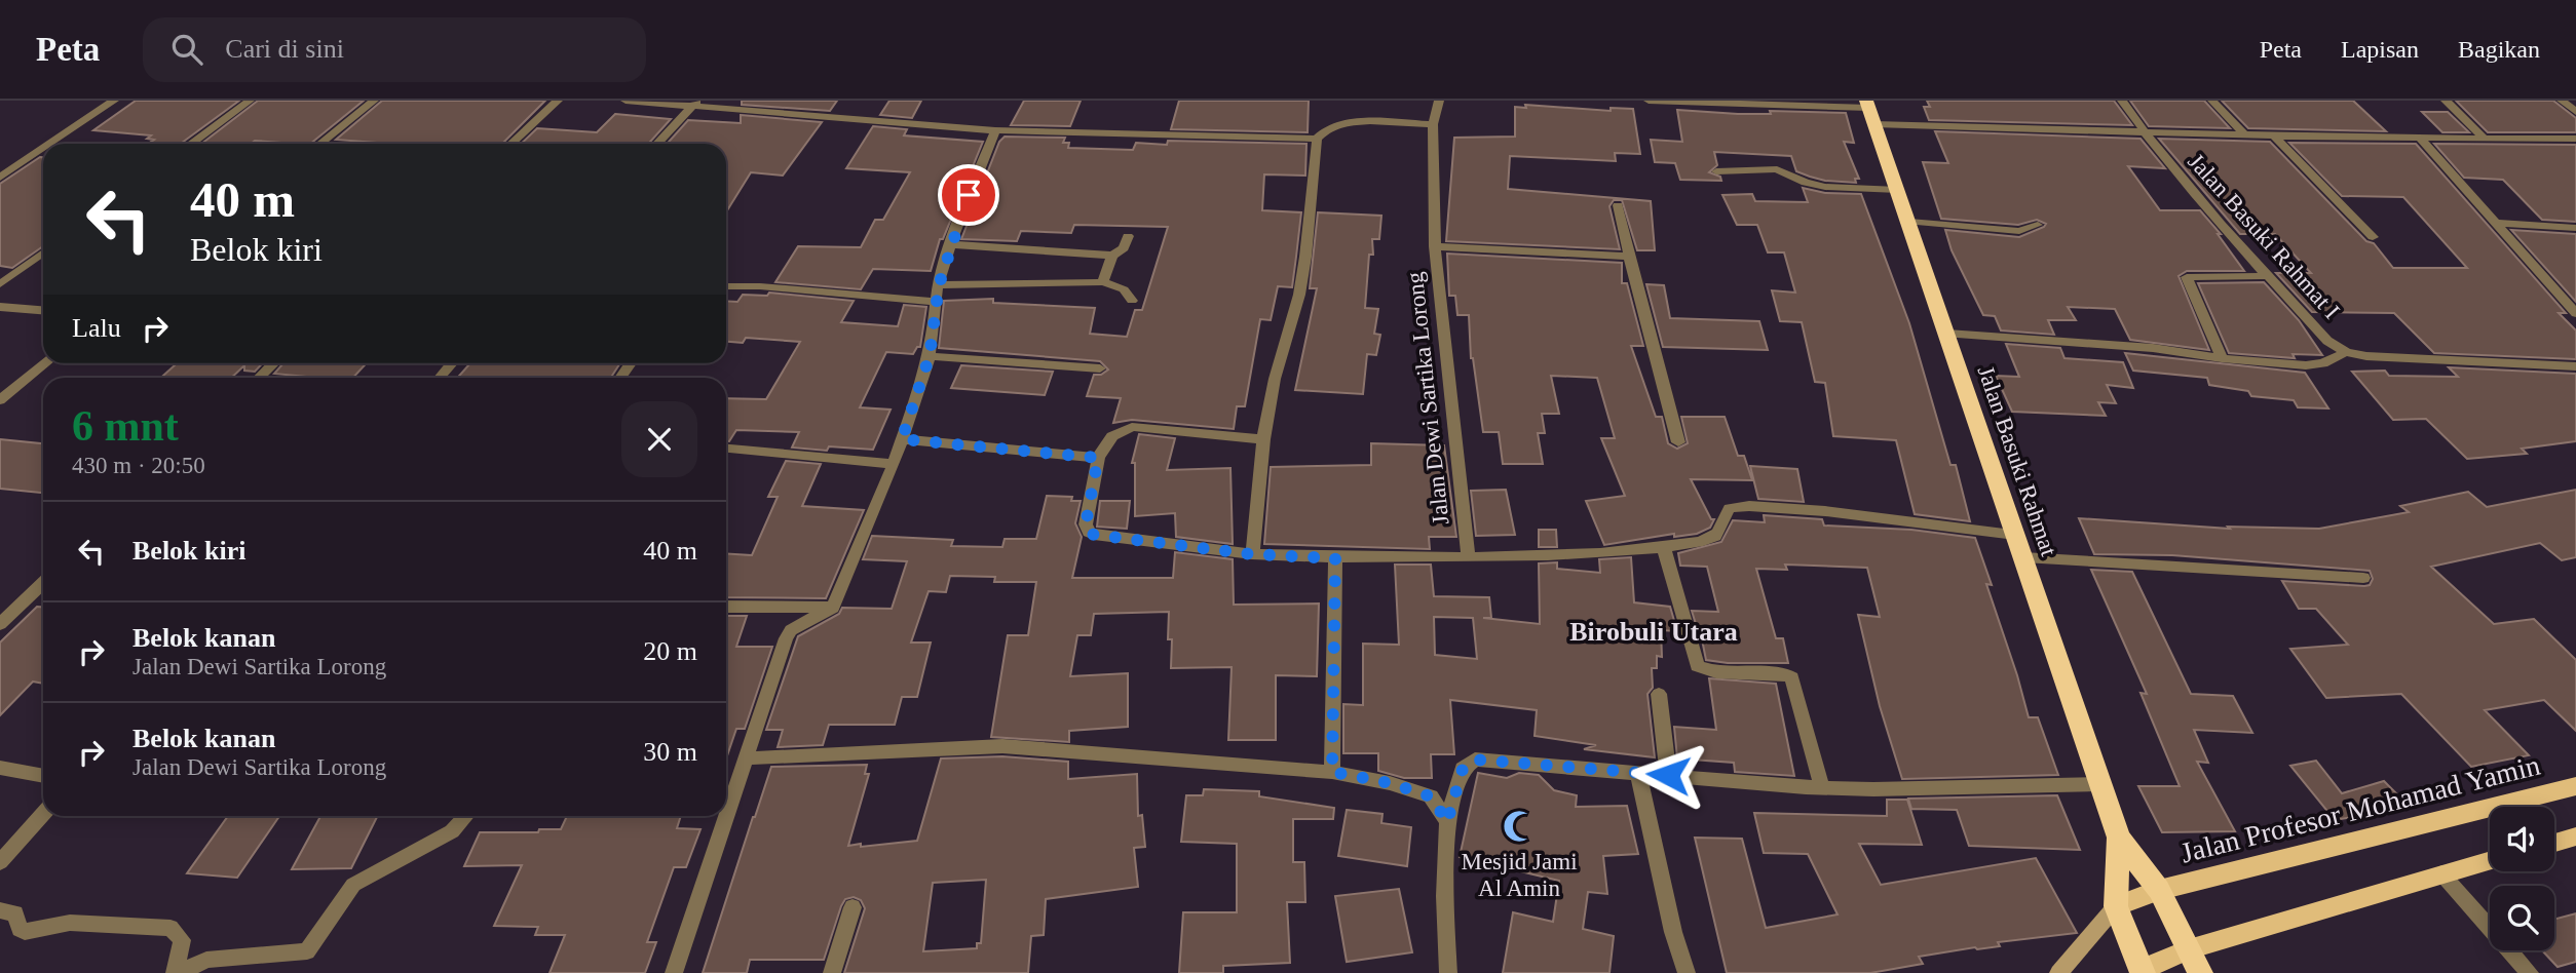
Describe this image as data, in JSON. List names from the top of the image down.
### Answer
{
  "streets": {
    "highway": ["Jalan Basuki Rahmat"],
    "main road": ["Jalan Profesor Mohamad Yamin"],
    "street": ["Jalan Basuki Rahmat I", "Jalan Dewi Sartika Lorong"]
  },
  "crossings": [
    ["Jalan Basuki Rahmat I", "Jalan Basuki Rahmat"]
  ],
  "districts": ["Birobuli Utara"],
  "places": {
    "mosque": ["Mesjid Jami Al Amin"]
  },
  "page": {
    "header": "Peta",
    "search": "Cari di sini",
    "nav": ["Peta", "Lapisan", "Bagikan"],
    "turn": ["40 m", "Belok kiri"],
    "then": "Lalu",
    "heading": ["6 mnt", "430 m · 20:50"],
    "list": [
      {
        "name": "Belok kiri",
        "value": "40 m"
      },
      {
        "name": "Belok kanan",
        "note": "Jalan Dewi Sartika Lorong",
        "value": "20 m"
      },
      {
        "name": "Belok kanan",
        "note": "Jalan Dewi Sartika Lorong",
        "value": "30 m"
      }
    ]
  }
}
